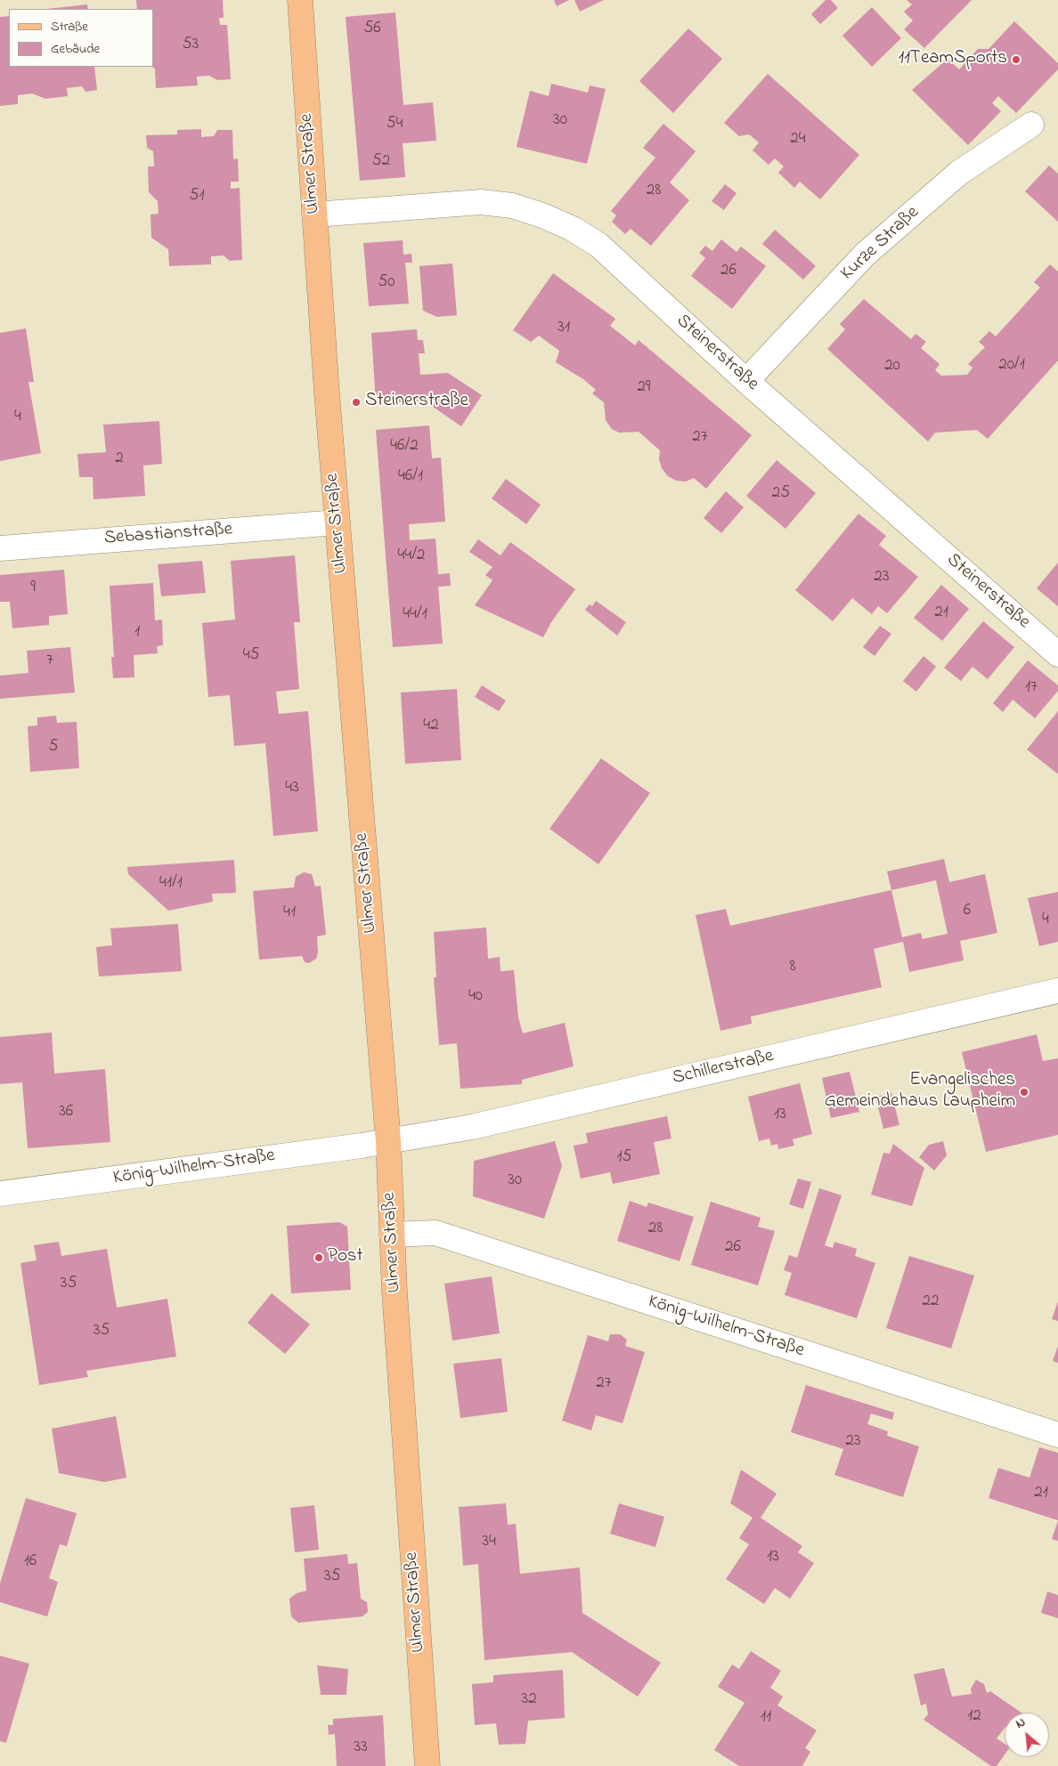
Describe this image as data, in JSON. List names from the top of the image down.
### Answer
{
  "streets": {
    "main road": ["Ulmer Straße"],
    "street": [
      "Kurze Straße",
      "Steinerstraße",
      "Sebastianstraße",
      "Schillerstraße",
      "König-Wilhelm-Straße"
    ]
  },
  "crossings": [
    ["Ulmer Straße", "Steinerstraße"],
    ["Ulmer Straße", "Sebastianstraße"],
    ["Ulmer Straße", "Schillerstraße"],
    ["Ulmer Straße", "König-Wilhelm-Straße"],
    ["Kurze Straße", "Steinerstraße"],
    ["Schillerstraße", "König-Wilhelm-Straße"]
  ],
  "places": [
    "11TeamSports",
    "Steinerstraße",
    "Evangelisches Gemeindehaus Laupheim",
    "Post"
  ],
  "house_numbers": [
    "56",
    "53",
    "30",
    "54",
    "24",
    "52",
    "28",
    "51",
    "26",
    "50",
    "31",
    "20/1",
    "20",
    "29",
    "4",
    "27",
    "46/2",
    "2",
    "46/1",
    "25",
    "44/2",
    "23",
    "9",
    "21",
    "44/1",
    "1",
    "45",
    "7",
    "17",
    "42",
    "5",
    "43",
    "41/1",
    "6",
    "41",
    "4",
    "8",
    "40",
    "36",
    "13",
    "15",
    "30",
    "28",
    "26",
    "35",
    "22",
    "35",
    "27",
    "23",
    "21",
    "34",
    "13",
    "16",
    "35",
    "32",
    "12",
    "11",
    "33"
  ],
  "legend": ["Straße", "Gebäude"],
  "north": "top left"
}
